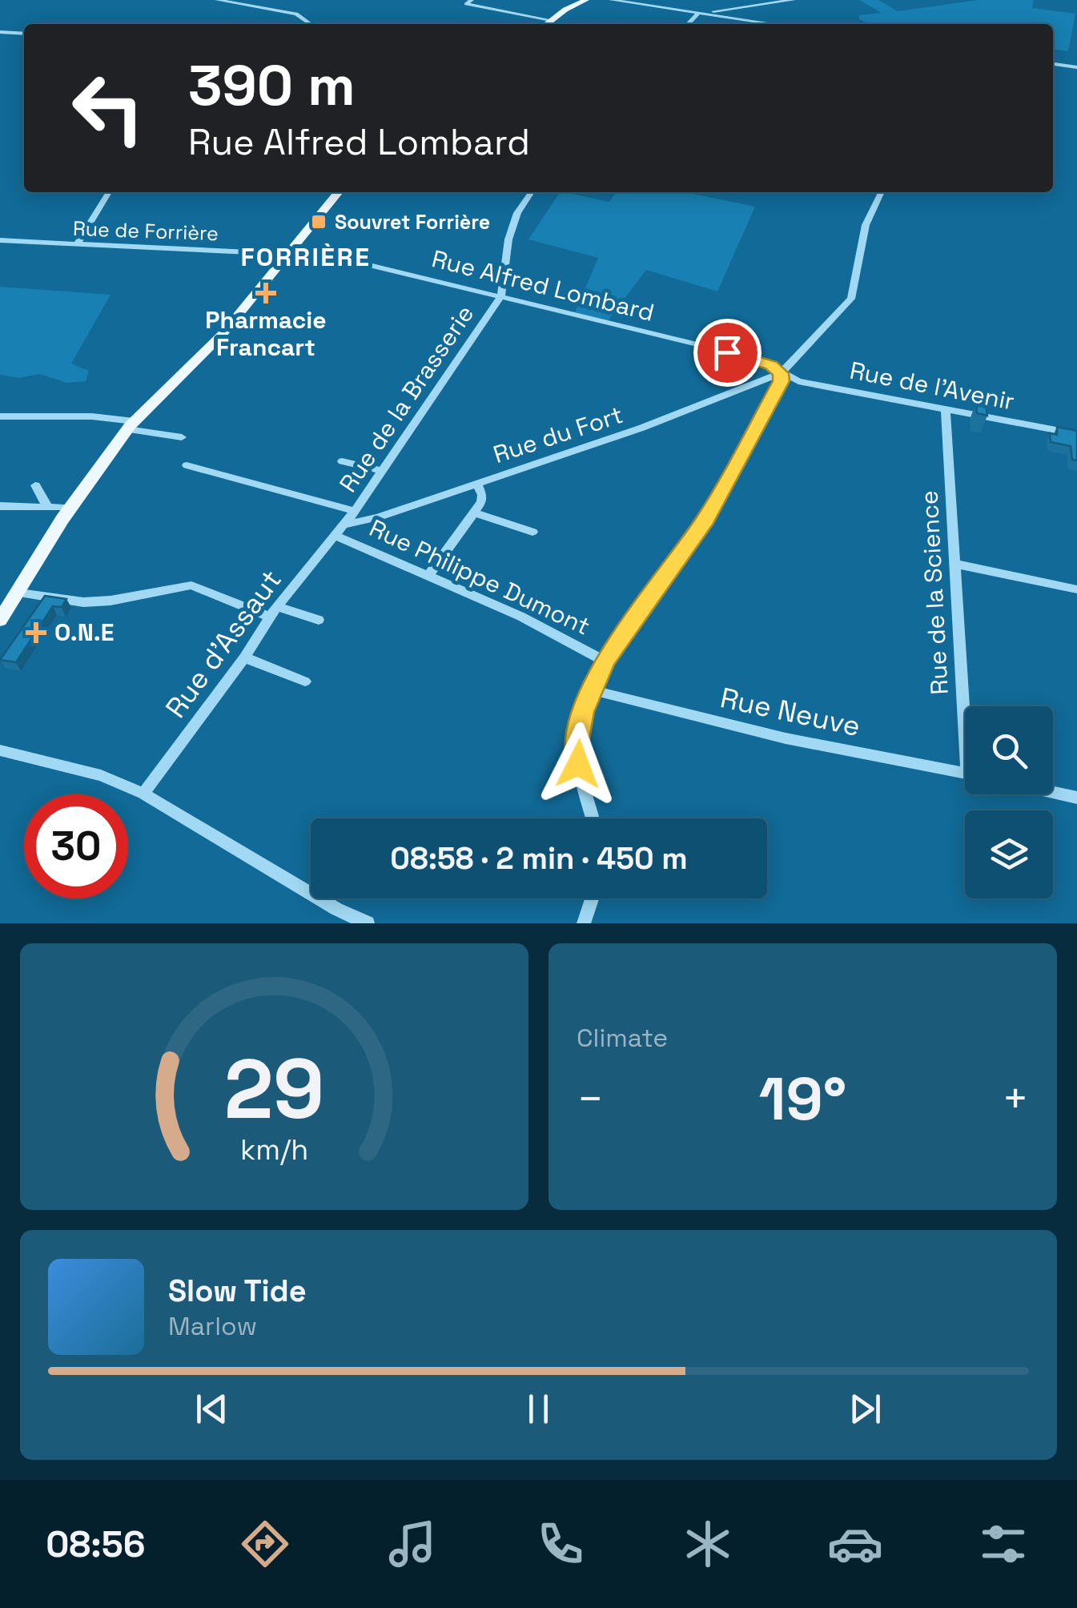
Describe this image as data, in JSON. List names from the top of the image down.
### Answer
{
  "streets": {
    "street": [
      "Rue de Forrière",
      "Rue Alfred Lombard",
      "Rue de l'Avenir",
      "Rue de la Brasserie",
      "Rue du Fort",
      "Rue Philippe Dumont",
      "Rue de la Science",
      "Rue d'Assaut",
      "Rue Neuve"
    ]
  },
  "crossings": [
    ["Rue de Forrière", "Rue Alfred Lombard"],
    ["Rue Alfred Lombard", "Rue de l'Avenir"],
    ["Rue Alfred Lombard", "Rue de la Brasserie"],
    ["Rue Alfred Lombard", "Rue du Fort"],
    ["Rue de l'Avenir", "Rue du Fort"],
    ["Rue de l'Avenir", "Rue de la Science"],
    ["Rue de la Brasserie", "Rue du Fort"],
    ["Rue de la Brasserie", "Rue d'Assaut"],
    ["Rue du Fort", "Rue d'Assaut"],
    ["Rue Philippe Dumont", "Rue d'Assaut"]
  ],
  "districts": ["FORRIÈRE"],
  "places": {
    "transit": ["Souvret Forrière"],
    "health": ["Pharmacie Francart", "O.N.E"]
  },
  "page": {
    "turn": ["390 m", "Rue Alfred Lombard"],
    "limit": "30",
    "trip": "08:58 · 2 min · 450 m",
    "tile": "Climate",
    "heat": ["−", "19°", "+"],
    "song": ["Slow Tide", "Marlow"],
    "tabs": "08:56",
    "gauge": ["29", "km/h"]
  }
}
